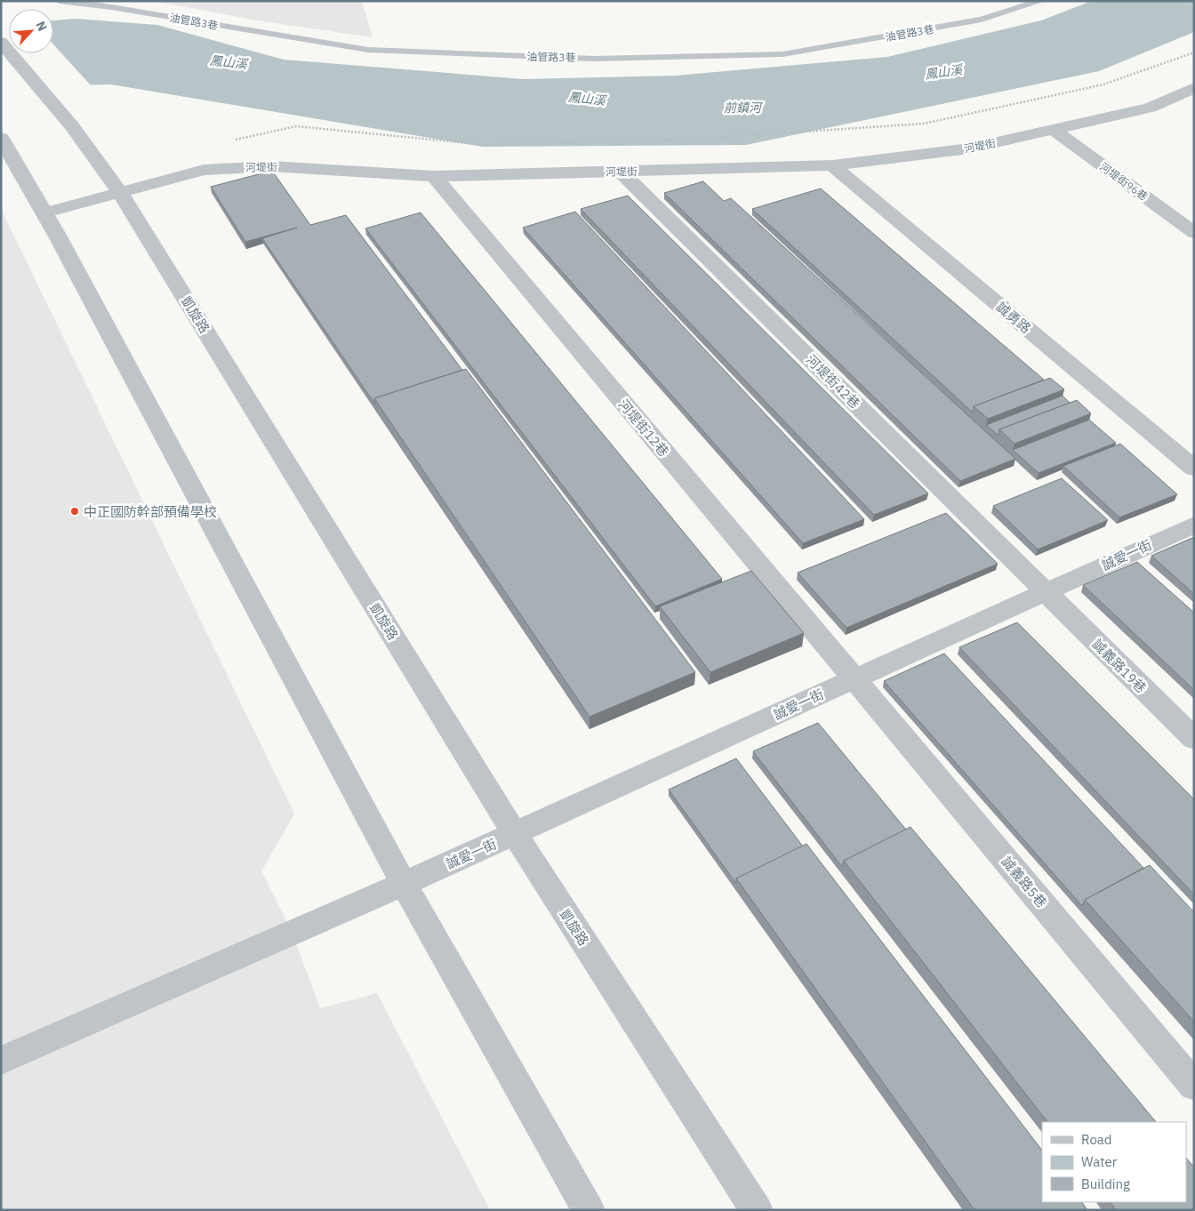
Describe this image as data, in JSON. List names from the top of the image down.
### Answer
{
  "streets": {
    "street": [
      "河堤街",
      "河堤街96巷",
      "凱旋路",
      "誠勇路",
      "河堤街42巷",
      "河堤街12巷",
      "誠愛一街",
      "誠義路19巷",
      "誠義路5巷"
    ],
    "lane": ["油管路3巷"]
  },
  "crossings": [
    ["河堤街", "河堤街96巷"],
    ["河堤街", "凱旋路"],
    ["河堤街", "誠勇路"],
    ["河堤街", "河堤街42巷"],
    ["河堤街", "河堤街12巷"],
    ["凱旋路", "誠愛一街"],
    ["河堤街42巷", "誠愛一街"],
    ["河堤街42巷", "誠義路19巷"],
    ["河堤街12巷", "誠愛一街"],
    ["河堤街12巷", "誠義路5巷"],
    ["誠愛一街", "誠義路19巷"],
    ["誠愛一街", "誠義路5巷"]
  ],
  "water": ["鳳山溪", "前鎮河"],
  "places": ["中正國防幹部預備學校"],
  "legend": ["Road", "Water", "Building"],
  "north": "top right"
}
